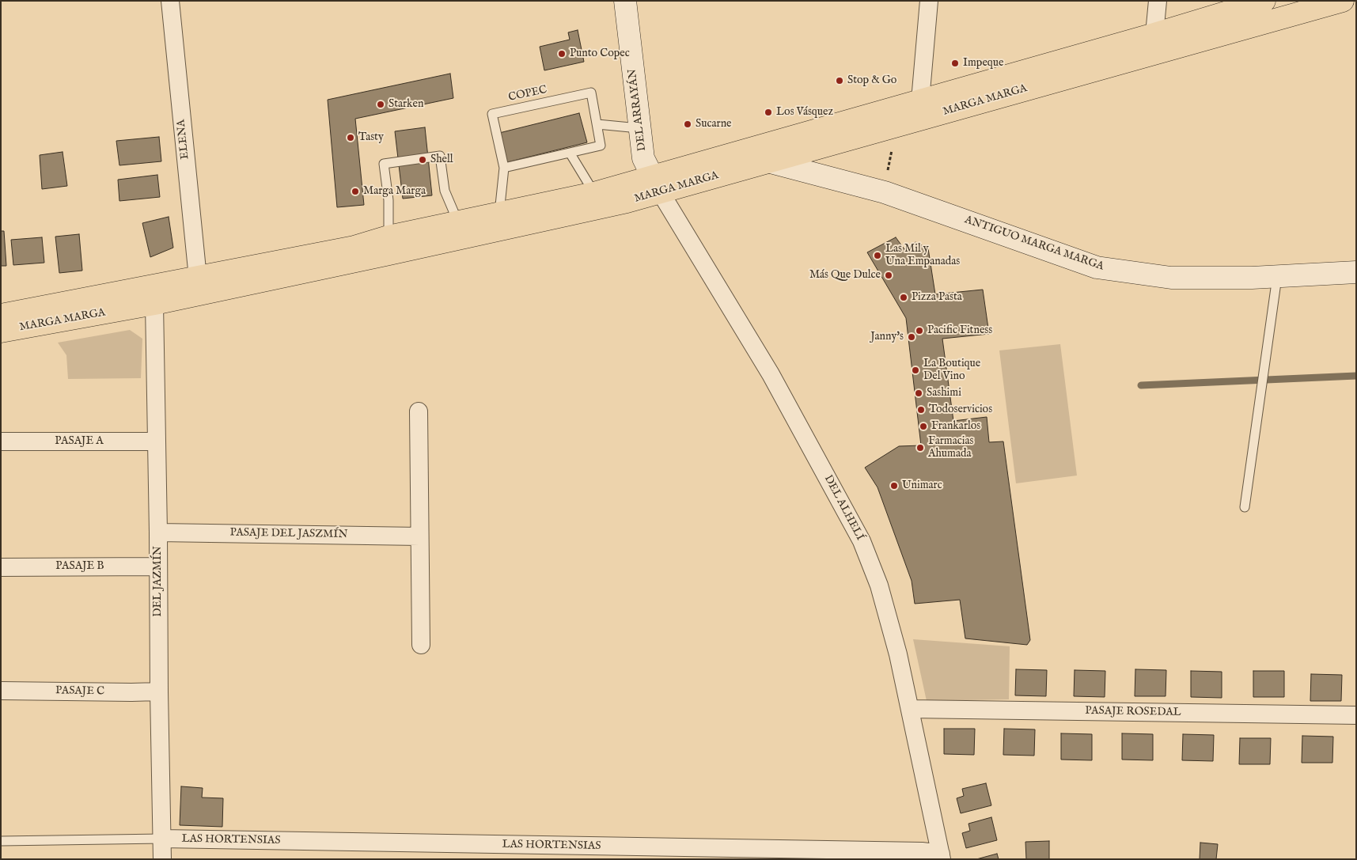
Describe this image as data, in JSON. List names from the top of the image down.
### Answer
{
  "streets": {
    "main road": ["MARGA MARGA"],
    "street": [
      "DEL ARRAYÁN",
      "ELENA",
      "ANTIGUO MARGA MARGA",
      "PASAJE A",
      "DEL ALHELÍ",
      "PASAJE DEL JASZMÍN",
      "PASAJE B",
      "DEL JAZMÍN",
      "PASAJE C",
      "PASAJE ROSEDAL",
      "LAS HORTENSIAS"
    ],
    "lane": ["COPEC"]
  },
  "crossings": [
    ["COPEC", "MARGA MARGA"],
    ["MARGA MARGA", "DEL ARRAYÁN"],
    ["MARGA MARGA", "ELENA"],
    ["MARGA MARGA", "ANTIGUO MARGA MARGA"],
    ["MARGA MARGA", "DEL ALHELÍ"],
    ["MARGA MARGA", "DEL JAZMÍN"],
    ["DEL ARRAYÁN", "DEL ALHELÍ"],
    ["PASAJE A", "DEL JAZMÍN"],
    ["DEL ALHELÍ", "PASAJE ROSEDAL"],
    ["DEL ALHELÍ", "LAS HORTENSIAS"],
    ["PASAJE DEL JASZMÍN", "DEL JAZMÍN"],
    ["PASAJE B", "DEL JAZMÍN"],
    ["DEL JAZMÍN", "PASAJE C"],
    ["DEL JAZMÍN", "LAS HORTENSIAS"]
  ],
  "places": [
    "Punto Copec",
    "Impeque",
    "Stop & Go",
    "Starken",
    "Los Vásquez",
    "Sucarne",
    "Tasty",
    "Shell",
    "Marga Marga",
    "Las Mil y Una Empanadas",
    "Más Que Dulce",
    "Pizza Pasta",
    "Pacific Fitness",
    "Janny's",
    "La Boutique Del Vino",
    "Sashimi",
    "Todoservicios",
    "Frankarlos",
    "Farmacias Ahumada",
    "Unimarc"
  ]
}
